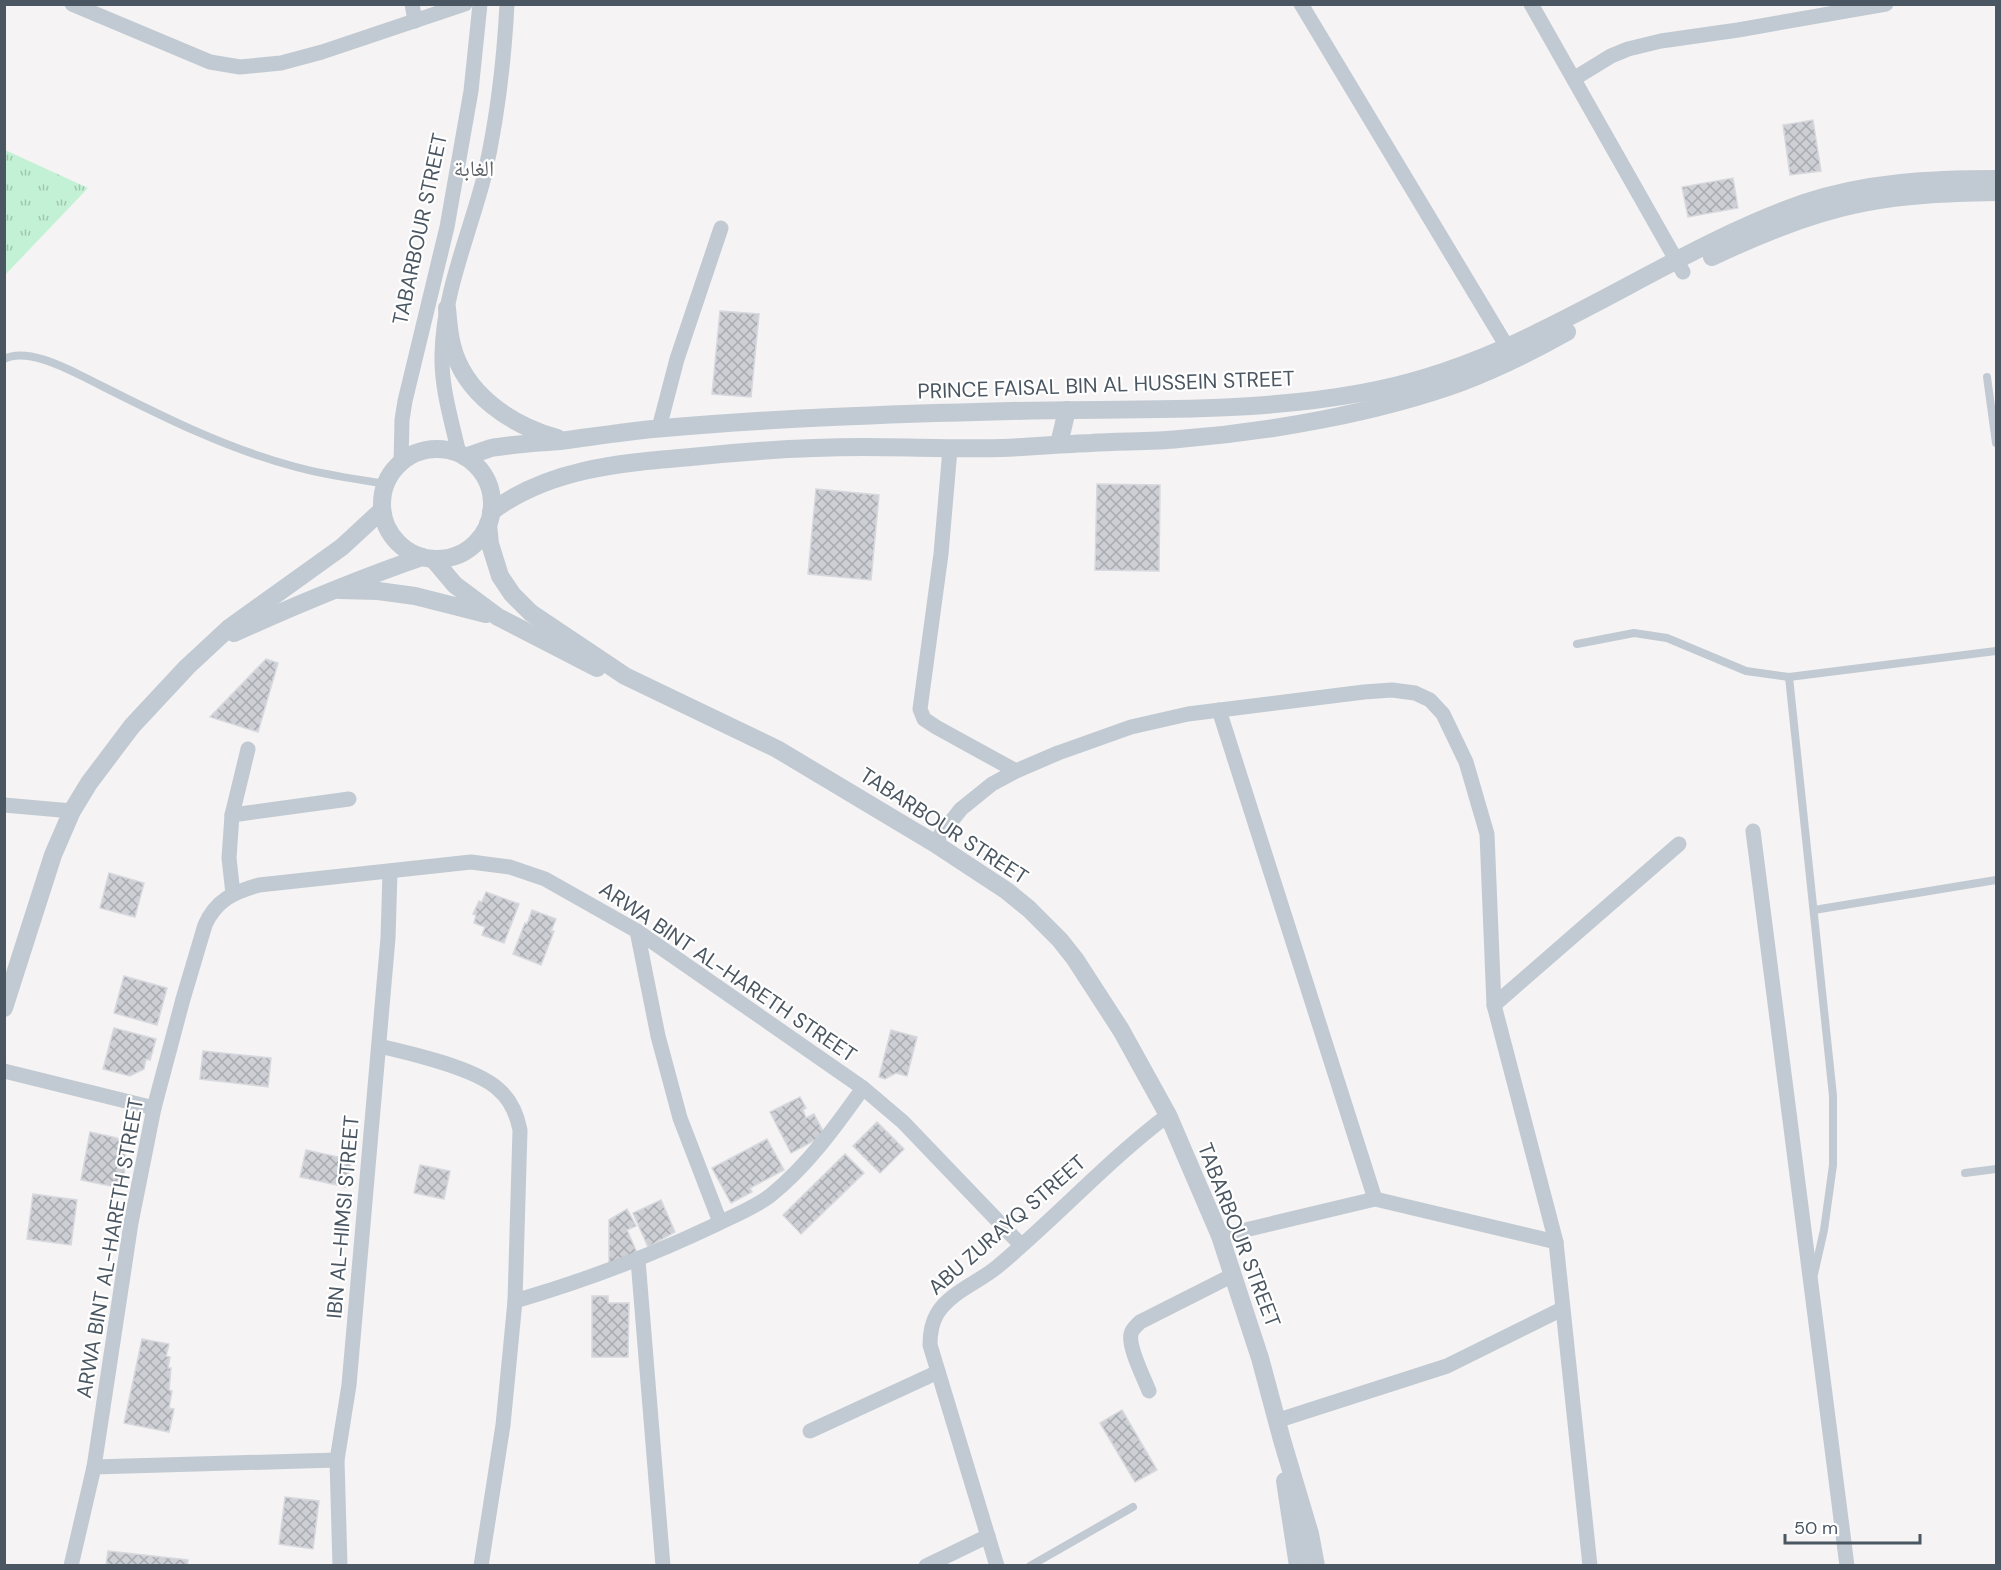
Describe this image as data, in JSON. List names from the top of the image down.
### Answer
{
  "streets": {
    "street": [
      "TABARBOUR STREET",
      "PRINCE FAISAL BIN AL HUSSEIN STREET",
      "ARWA BINT AL-HARETH STREET",
      "IBN AL-HIMSI STREET",
      "ABU ZURAYQ STREET"
    ]
  },
  "crossings": [
    ["TABARBOUR STREET", "PRINCE FAISAL BIN AL HUSSEIN STREET"],
    ["TABARBOUR STREET", "ABU ZURAYQ STREET"],
    ["ARWA BINT AL-HARETH STREET", "IBN AL-HIMSI STREET"],
    ["ARWA BINT AL-HARETH STREET", "ABU ZURAYQ STREET"]
  ],
  "districts": ["الغابة"],
  "scale_bar": "50 m"
}
